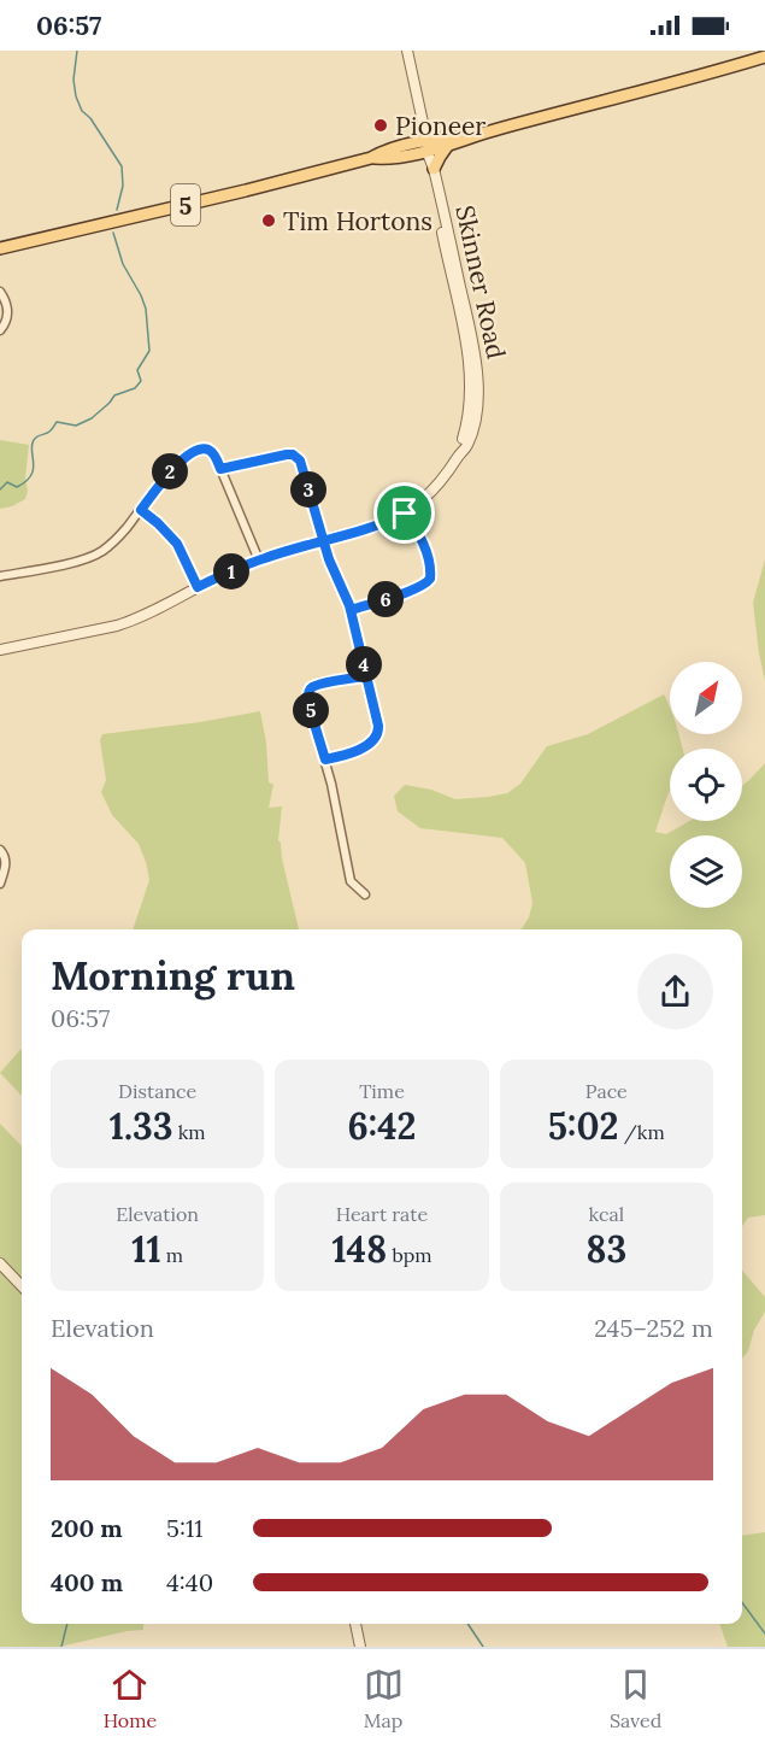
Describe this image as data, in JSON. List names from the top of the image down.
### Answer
{
  "streets": {
    "main road": ["5"],
    "street": ["Skinner Road"]
  },
  "crossings": [
    ["5", "Skinner Road"]
  ],
  "places": ["Pioneer", "Tim Hortons"],
  "north": "top right",
  "page": {
    "status": "06:57",
    "pins": [
      "2",
      "3",
      "1",
      "6",
      "4",
      "5"
    ],
    "heading": ["Morning run", "06:57"],
    "stats": [
      ["Distance", "1.33 km"],
      ["Time", "6:42"],
      ["Pace", "5:02 /km"],
      ["Elevation", "11 m"],
      ["Heart rate", "148 bpm"],
      ["kcal", "83"]
    ],
    "chart": ["Elevation", "245–252 m"],
    "list": [
      {
        "name": "200 m",
        "note": "5:11"
      },
      {
        "name": "400 m",
        "note": "4:40"
      }
    ],
    "tabs": ["Home", "Map", "Saved"]
  }
}
